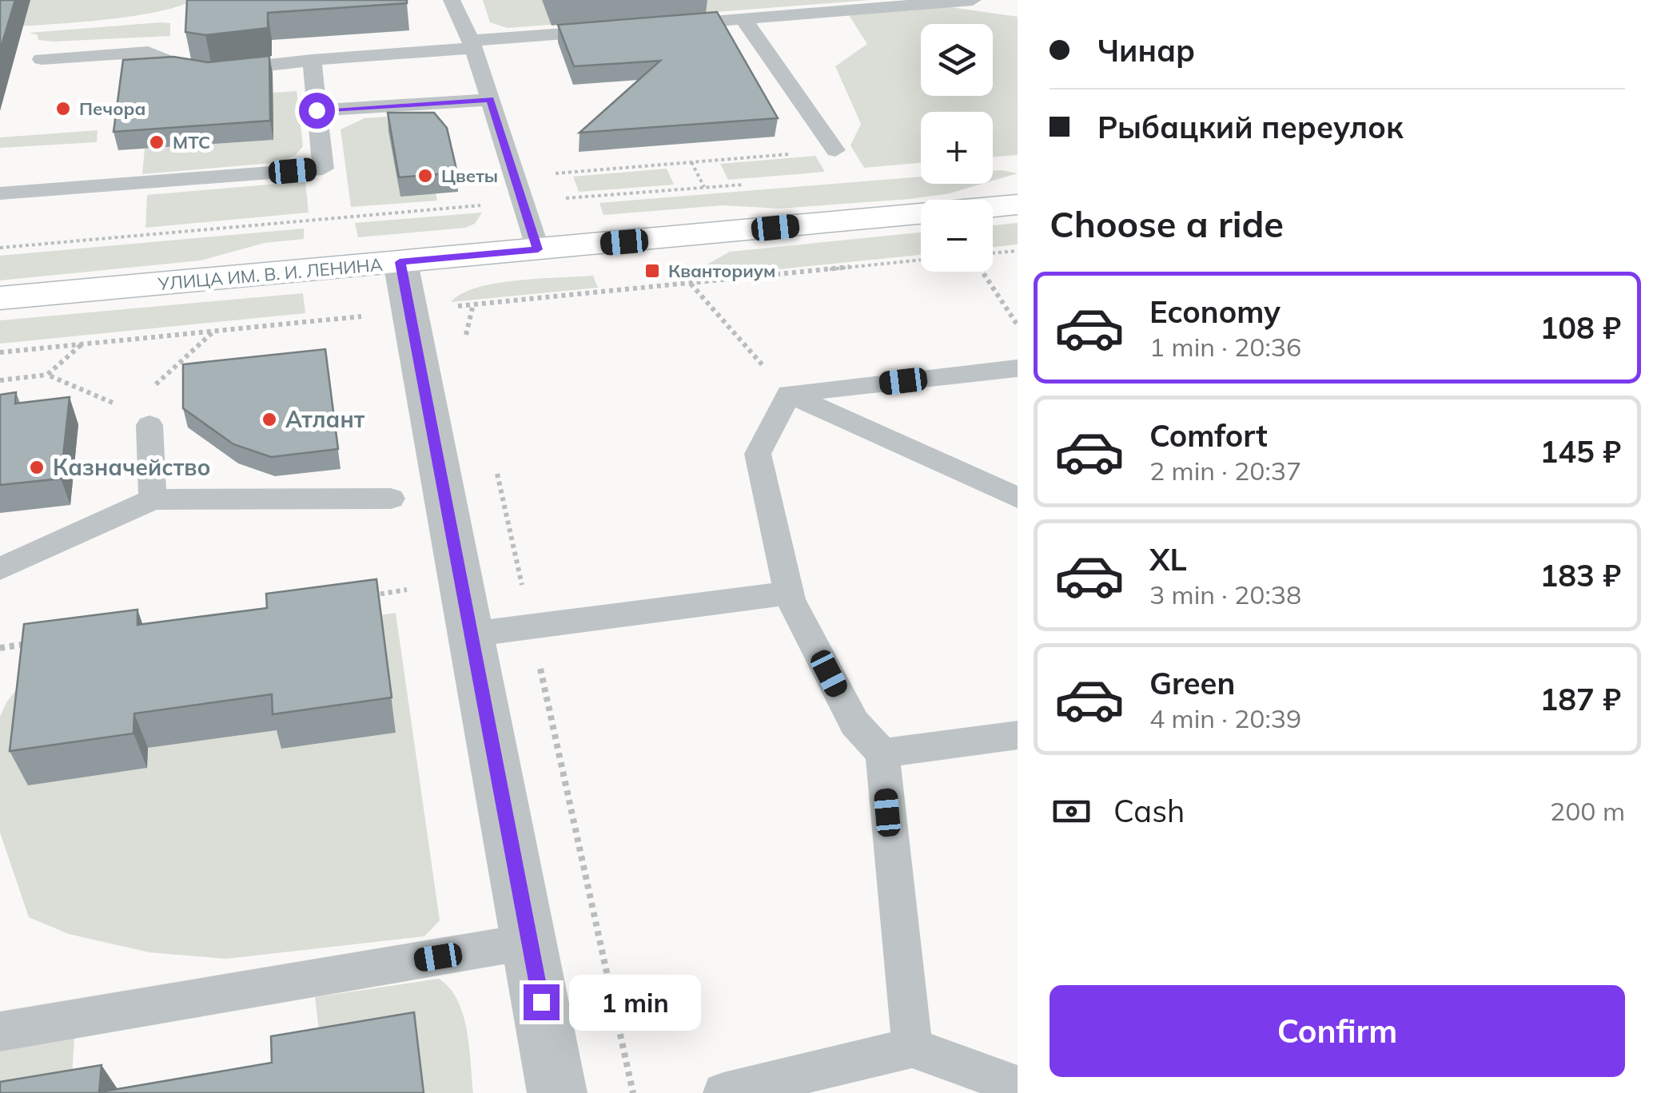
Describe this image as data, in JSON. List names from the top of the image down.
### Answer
{
  "streets": {
    "main road": ["УЛИЦА ИМ. В. И. ЛЕНИНА"]
  },
  "places": {
    "other": [
      "Печора",
      "МТС",
      "Цветы",
      "Атлант",
      "Казначейство"
    ],
    "transit": ["Кванториум"]
  },
  "page": {
    "banner": ["Чинар", "Рыбацкий переулок"],
    "map_buttons": ["+", "−"],
    "heading": "Choose a ride",
    "list": [
      {
        "name": "Economy",
        "note": "1 min · 20:36",
        "value": "108 ₽"
      },
      {
        "name": "Comfort",
        "note": "2 min · 20:37",
        "value": "145 ₽"
      },
      {
        "name": "XL",
        "note": "3 min · 20:38",
        "value": "183 ₽"
      },
      {
        "name": "Green",
        "note": "4 min · 20:39",
        "value": "187 ₽"
      }
    ],
    "pay": ["Cash", "200 m"],
    "buttons": "Confirm",
    "bubble": "1 min"
  }
}
